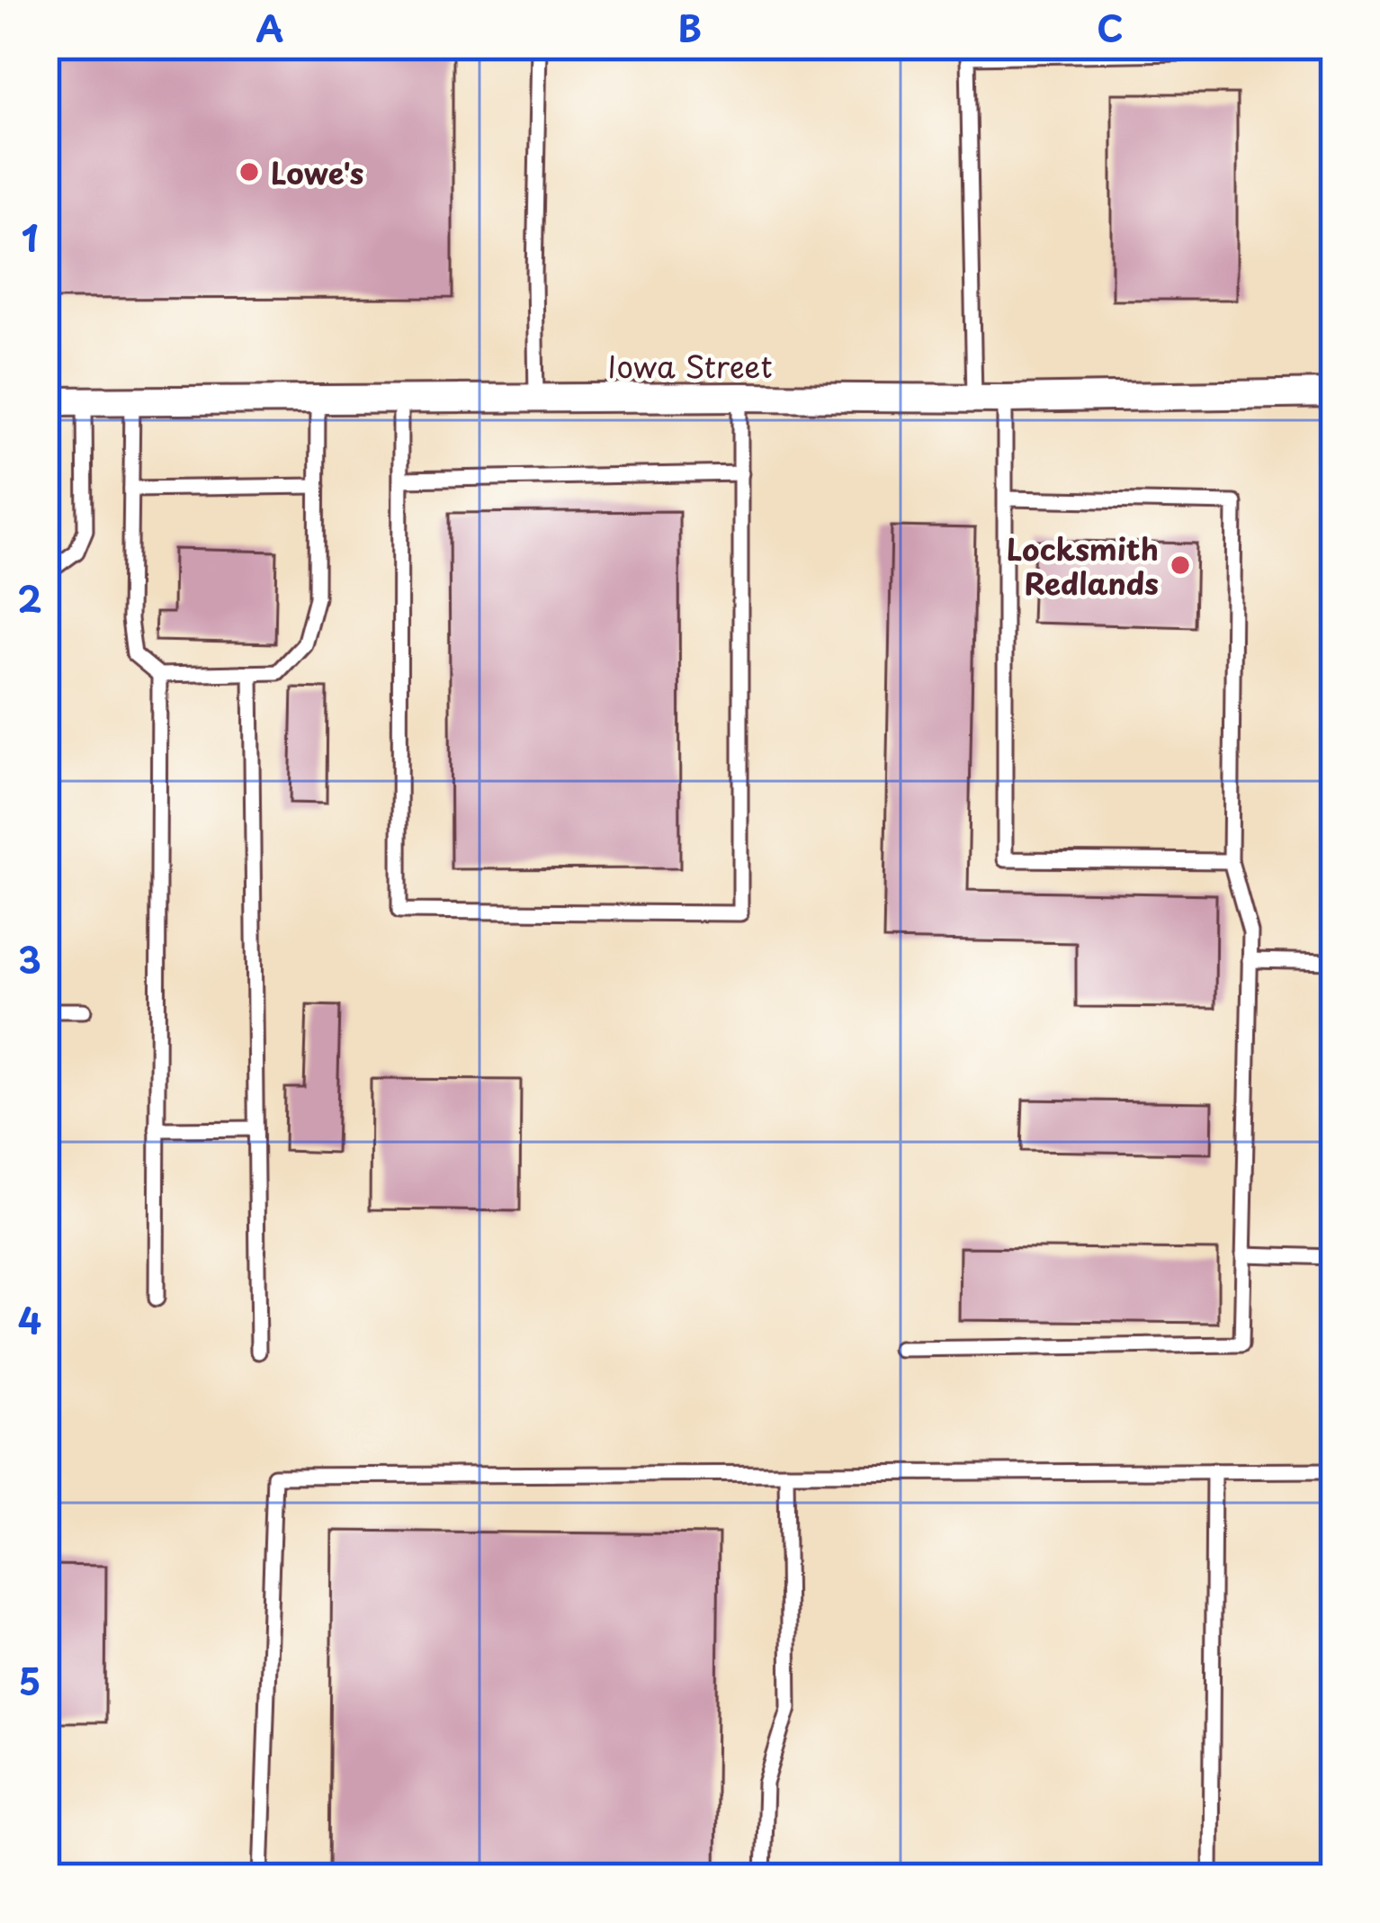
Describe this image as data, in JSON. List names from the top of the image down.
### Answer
{
  "streets": {
    "street": ["Iowa Street"]
  },
  "places": ["Lowe's", "Locksmith Redlands"],
  "grid": {
    "columns": ["A", "B", "C"],
    "rows": [
      "1",
      "2",
      "3",
      "4",
      "5"
    ]
  }
}
